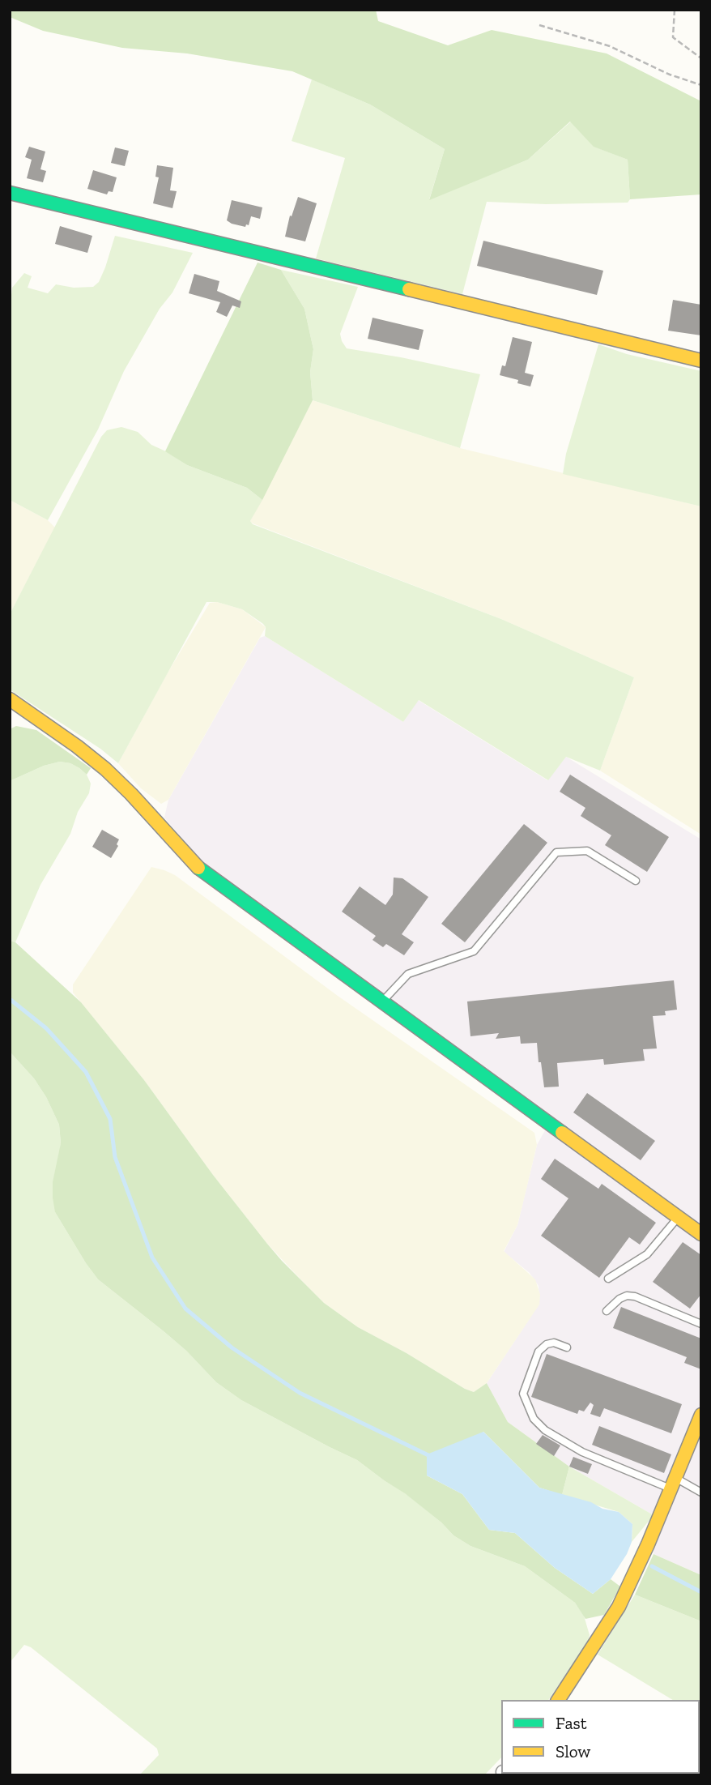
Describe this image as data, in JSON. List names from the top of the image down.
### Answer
{
  "legend": ["Fast", "Slow"]
}
